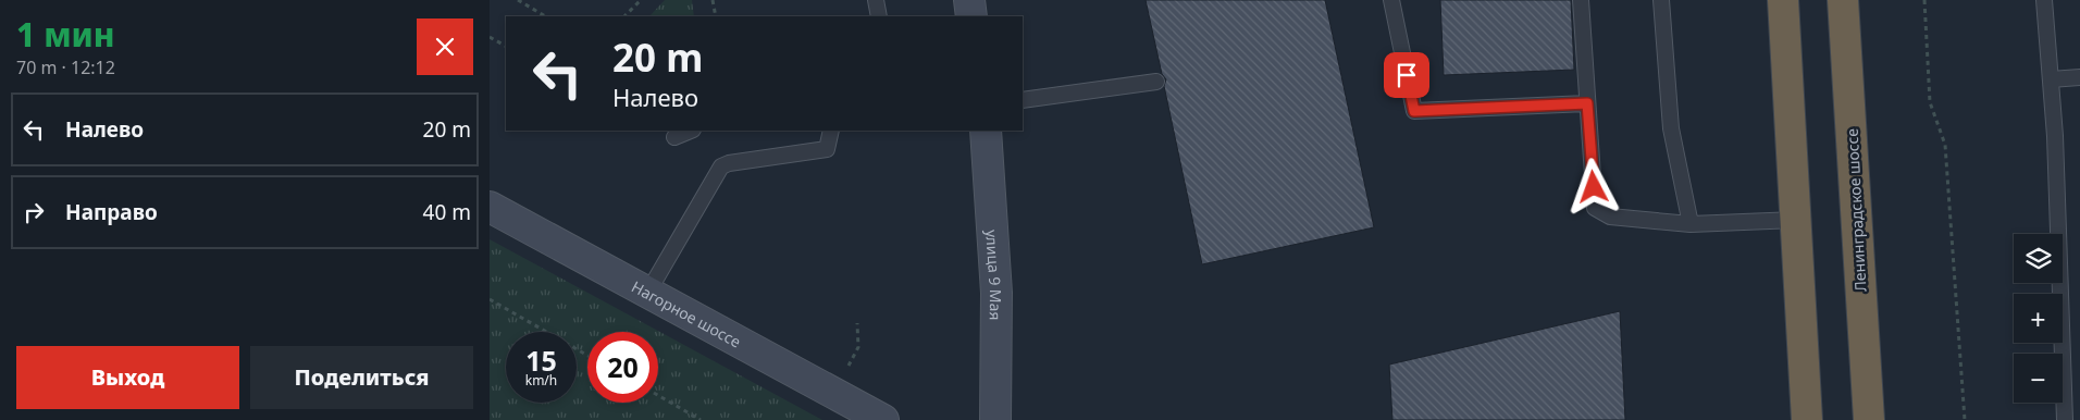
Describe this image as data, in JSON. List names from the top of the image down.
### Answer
{
  "streets": {
    "highway": ["Ленинградское шоссе"],
    "street": ["улица 9 Мая", "Нагорное шоссе"]
  },
  "page": {
    "heading": ["1 мин", "70 m · 12:12"],
    "turn": ["20 m", "Налево"],
    "list": [
      {
        "name": "Налево",
        "value": "20 m"
      },
      {
        "name": "Направо",
        "value": "40 m"
      }
    ],
    "map_buttons": ["+", "−"],
    "speed": "15 km/h",
    "limit": "20",
    "buttons": ["Выход", "Поделиться"]
  }
}
